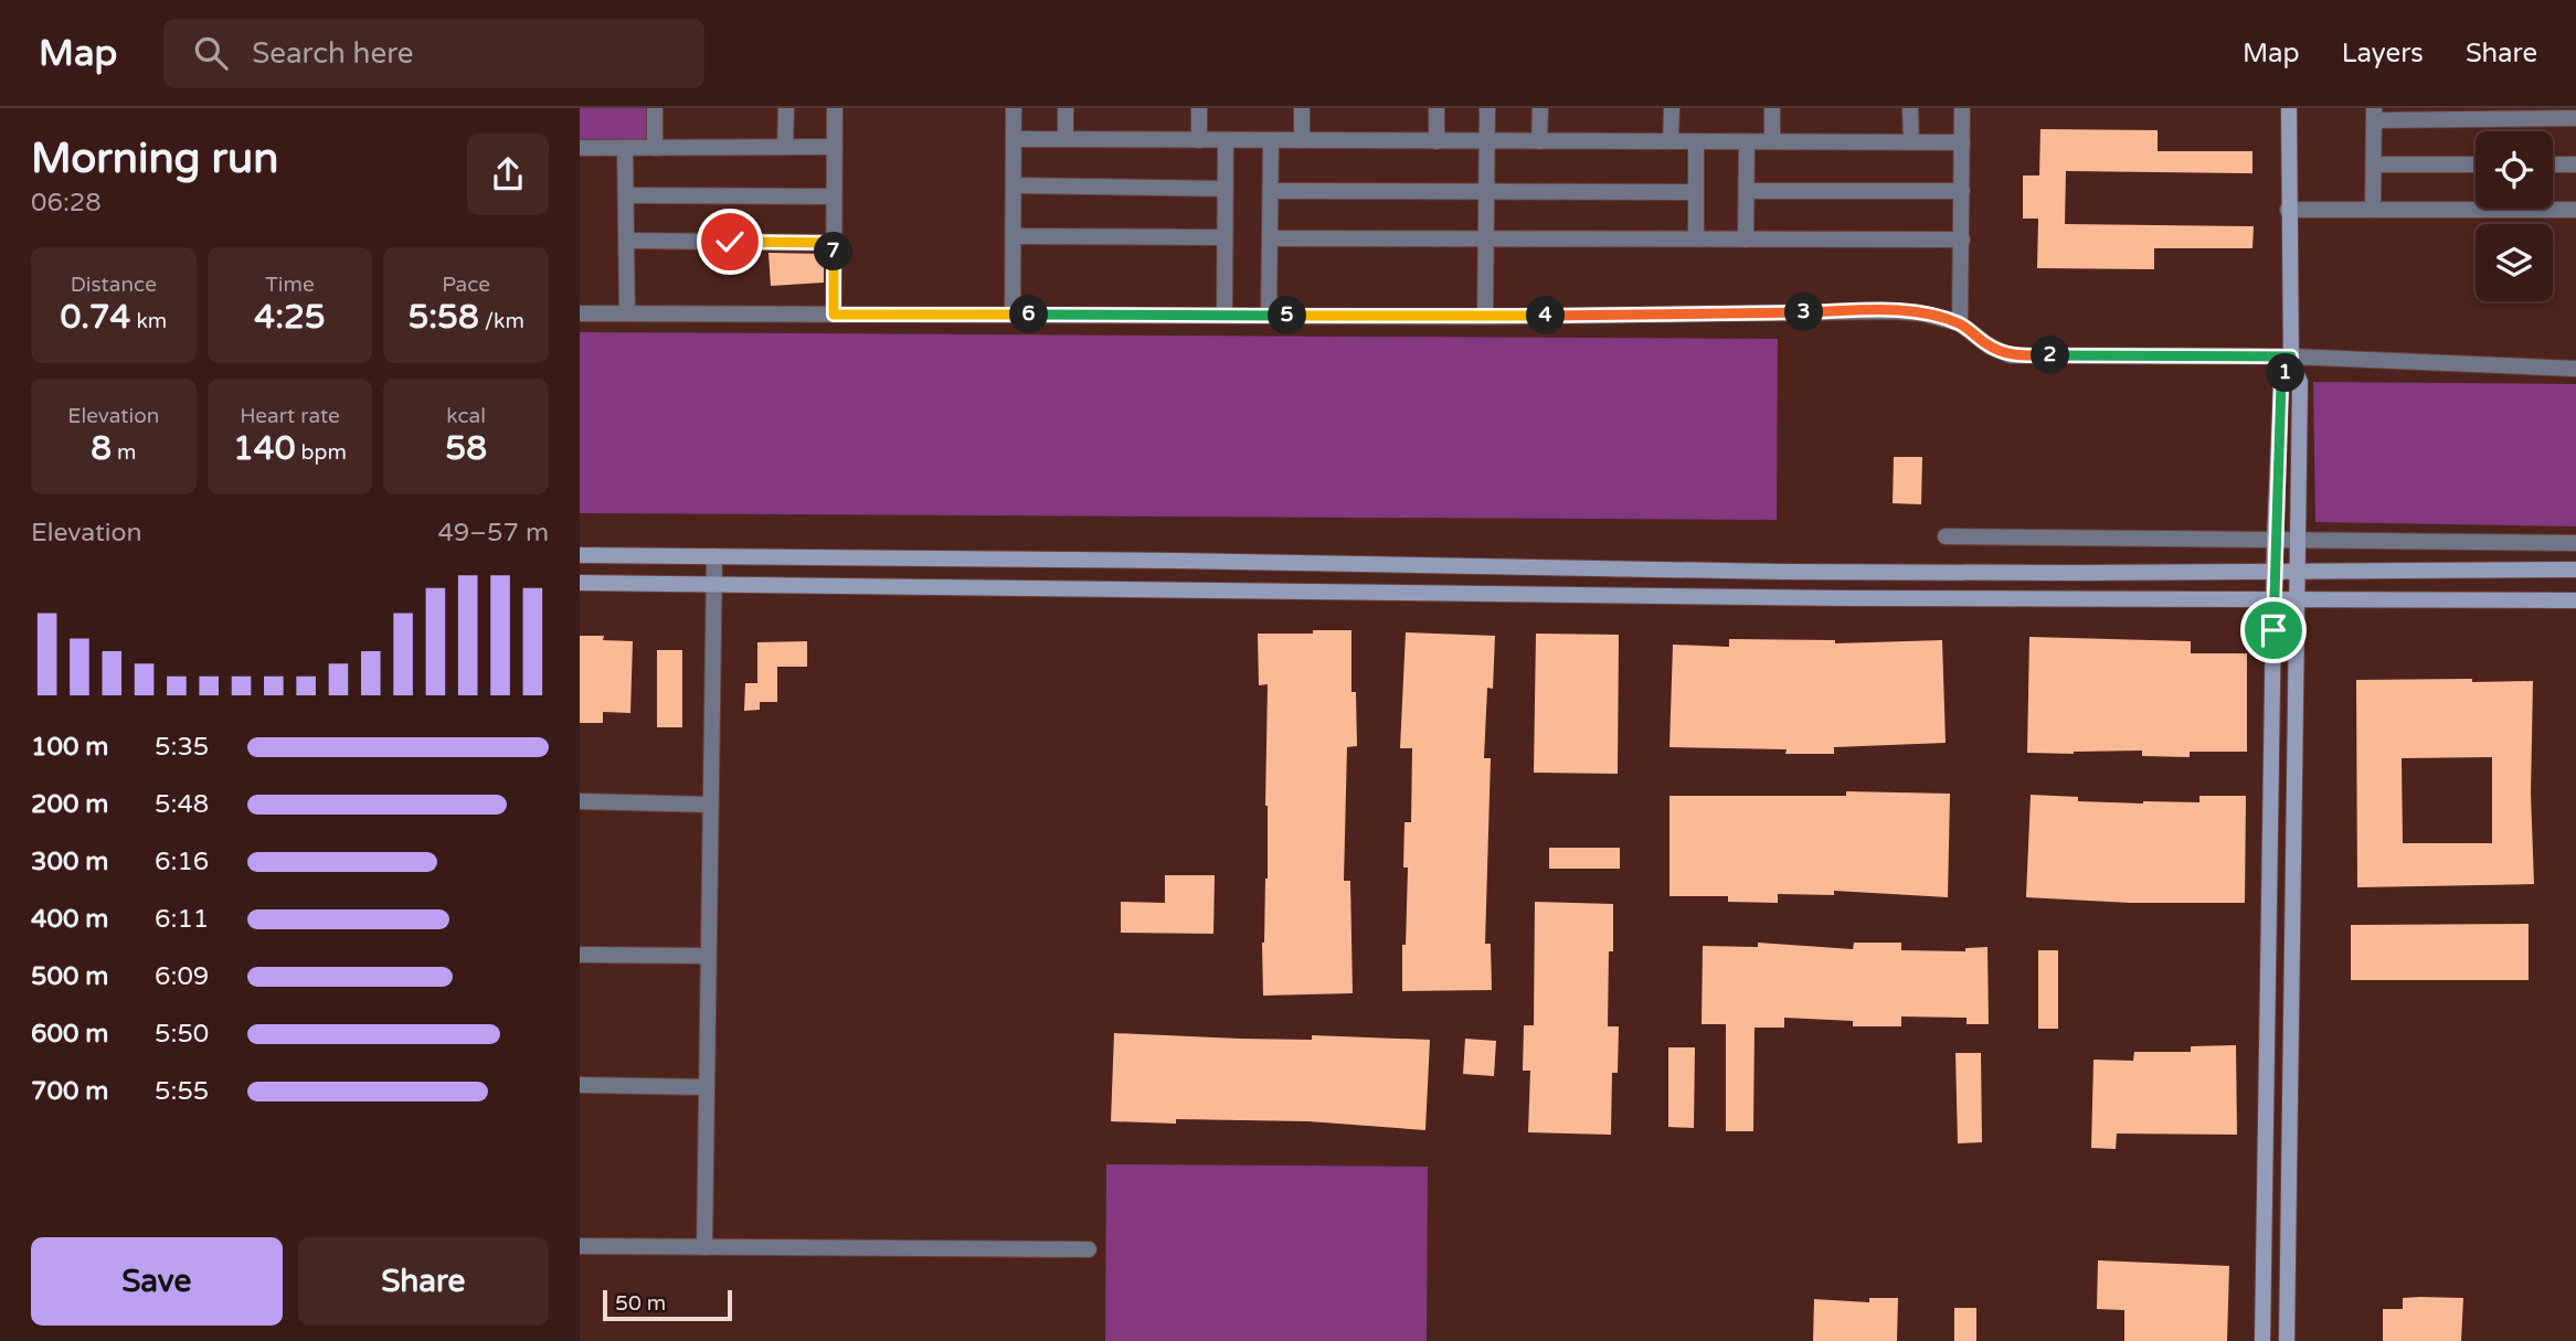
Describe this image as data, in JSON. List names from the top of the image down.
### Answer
{
  "scale_bar": "50 m",
  "page": {
    "header": "Map",
    "search": "Search here",
    "nav": ["Map", "Layers", "Share"],
    "heading": ["Morning run", "06:28"],
    "pins": [
      "7",
      "3",
      "6",
      "4",
      "5",
      "2",
      "1"
    ],
    "stats": [
      ["Distance", "0.74 km"],
      ["Time", "4:25"],
      ["Pace", "5:58 /km"],
      ["Elevation", "8 m"],
      ["Heart rate", "140 bpm"],
      ["kcal", "58"]
    ],
    "chart": ["Elevation", "49–57 m"],
    "list": [
      {
        "name": "100 m",
        "note": "5:35"
      },
      {
        "name": "200 m",
        "note": "5:48"
      },
      {
        "name": "300 m",
        "note": "6:16"
      },
      {
        "name": "400 m",
        "note": "6:11"
      },
      {
        "name": "500 m",
        "note": "6:09"
      },
      {
        "name": "600 m",
        "note": "5:50"
      },
      {
        "name": "700 m",
        "note": "5:55"
      }
    ],
    "buttons": ["Save", "Share"],
    "scale": "50 m"
  }
}
